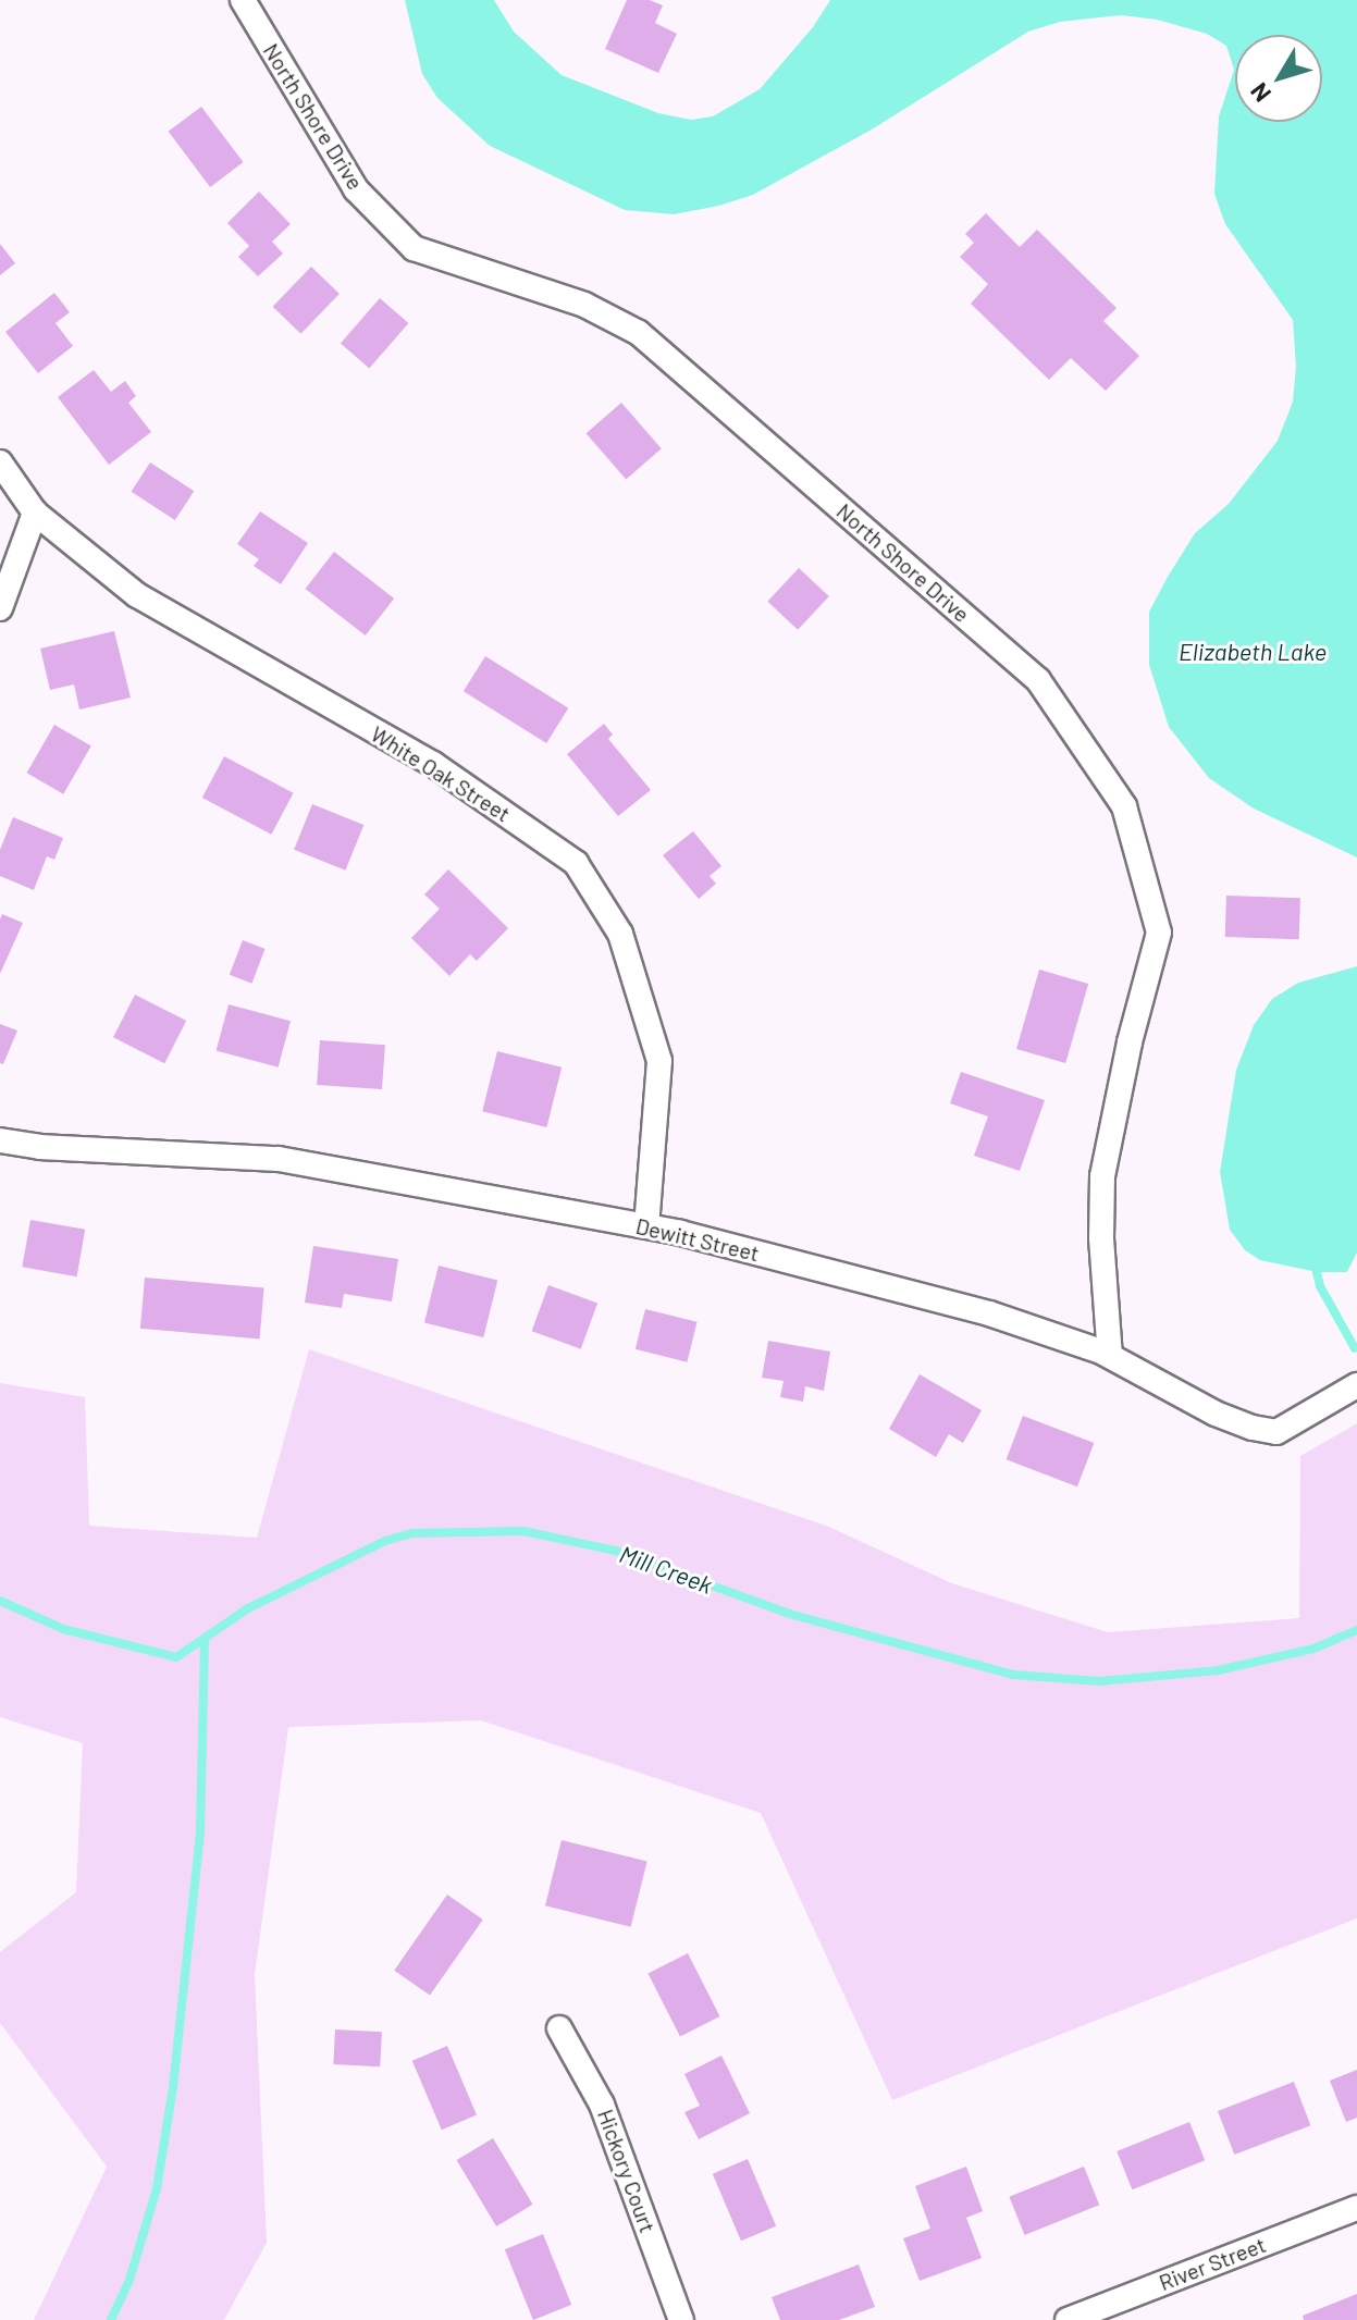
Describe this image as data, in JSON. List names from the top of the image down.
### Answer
{
  "streets": {
    "street": [
      "North Shore Drive",
      "White Oak Street",
      "Dewitt Street",
      "Hickory Court",
      "River Street"
    ]
  },
  "crossings": [
    ["North Shore Drive", "Dewitt Street"],
    ["White Oak Street", "Dewitt Street"]
  ],
  "water": ["Elizabeth Lake", "Mill Creek"],
  "north": "bottom left"
}
